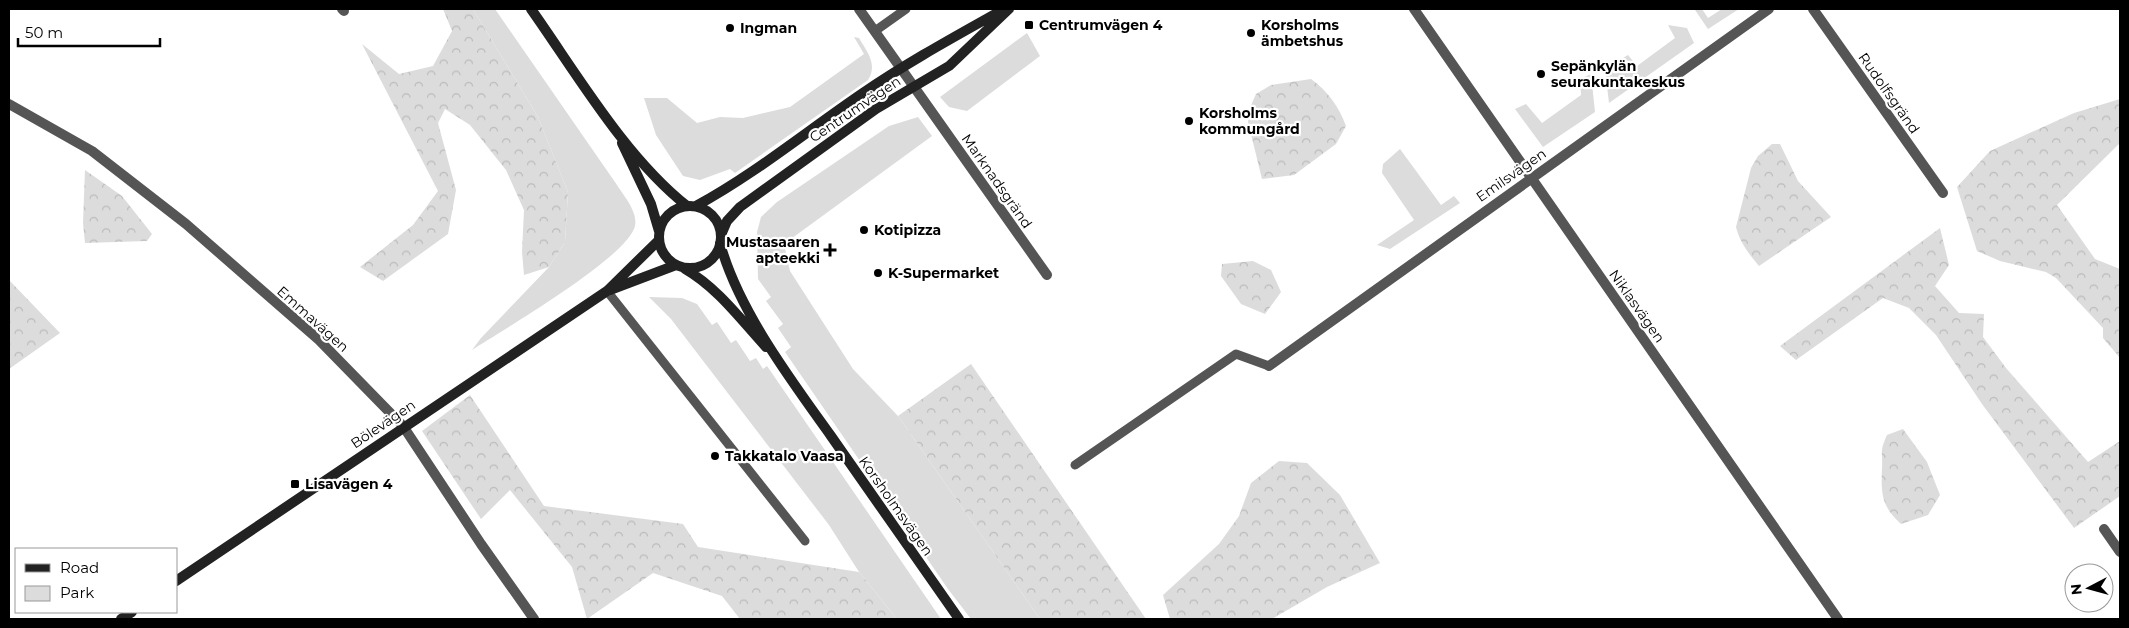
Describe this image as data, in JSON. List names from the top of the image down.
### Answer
{
  "streets": {
    "main road": ["Centrumvägen", "Bölevägen", "Korsholmsvägen"],
    "street": [
      "Rudolfsgränd",
      "Emilsvägen",
      "Marknadsgränd",
      "Niklasvägen",
      "Emmavägen"
    ]
  },
  "crossings": [
    ["Centrumvägen", "Marknadsgränd"],
    ["Centrumvägen", "Bölevägen"],
    ["Centrumvägen", "Korsholmsvägen"],
    ["Emilsvägen", "Niklasvägen"],
    ["Emmavägen", "Bölevägen"],
    ["Bölevägen", "Korsholmsvägen"]
  ],
  "places": {
    "transit": ["Centrumvägen 4", "Lisavägen 4"],
    "other": [
      "Ingman",
      "Korsholms ämbetshus",
      "Sepänkylän seurakuntakeskus",
      "Korsholms kommungård",
      "Kotipizza",
      "K-Supermarket",
      "Takkatalo Vaasa"
    ],
    "health": ["Mustasaaren apteekki"]
  },
  "legend": ["Road", "Park"],
  "scale_bar": "50 m",
  "north": "left"
}
